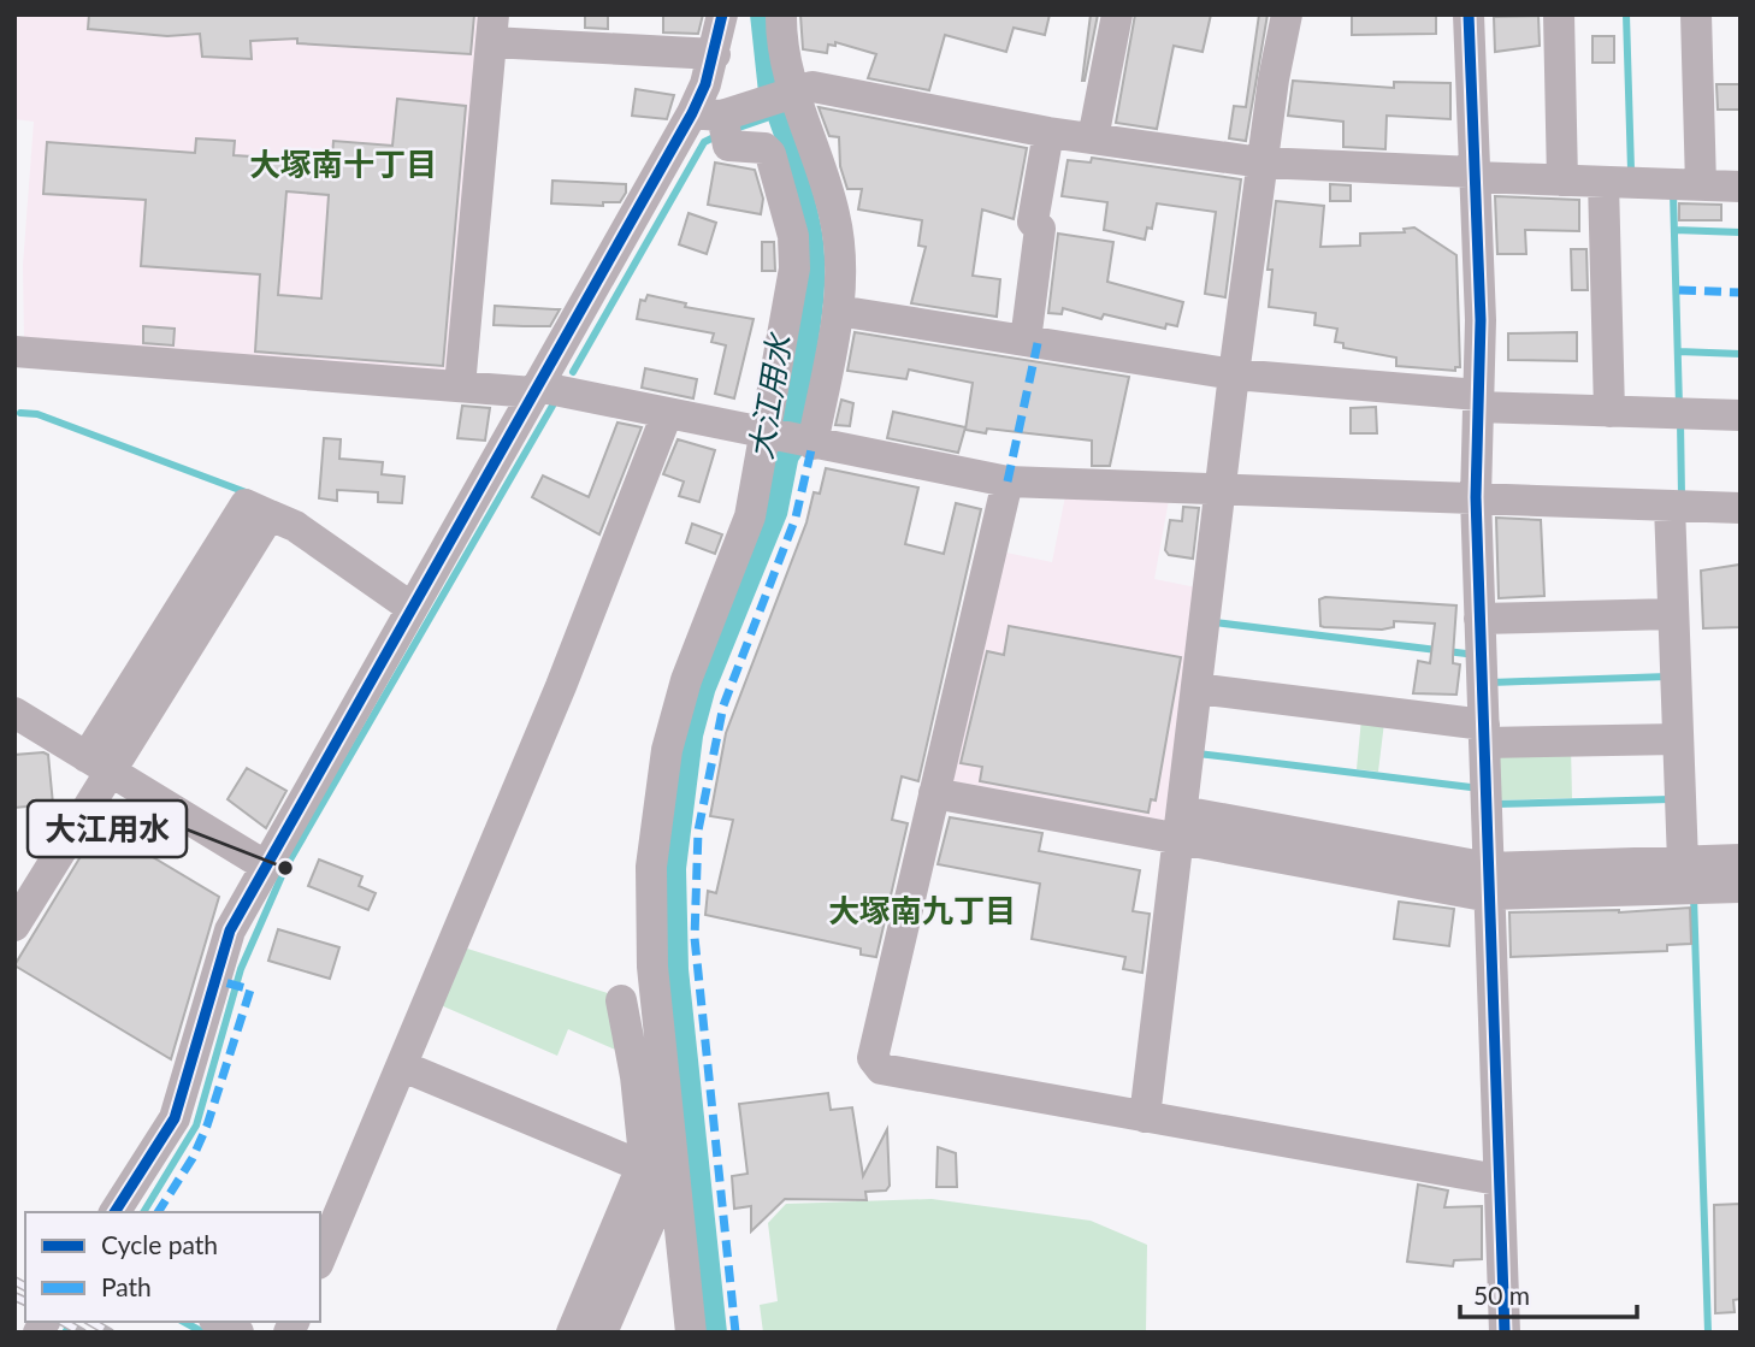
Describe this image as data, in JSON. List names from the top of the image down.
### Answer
{
  "districts": ["大塚南十丁目", "大塚南九丁目"],
  "water": ["大江用水"],
  "places": ["大江用水"],
  "legend": ["Cycle path", "Path"],
  "scale_bar": "50 m"
}
